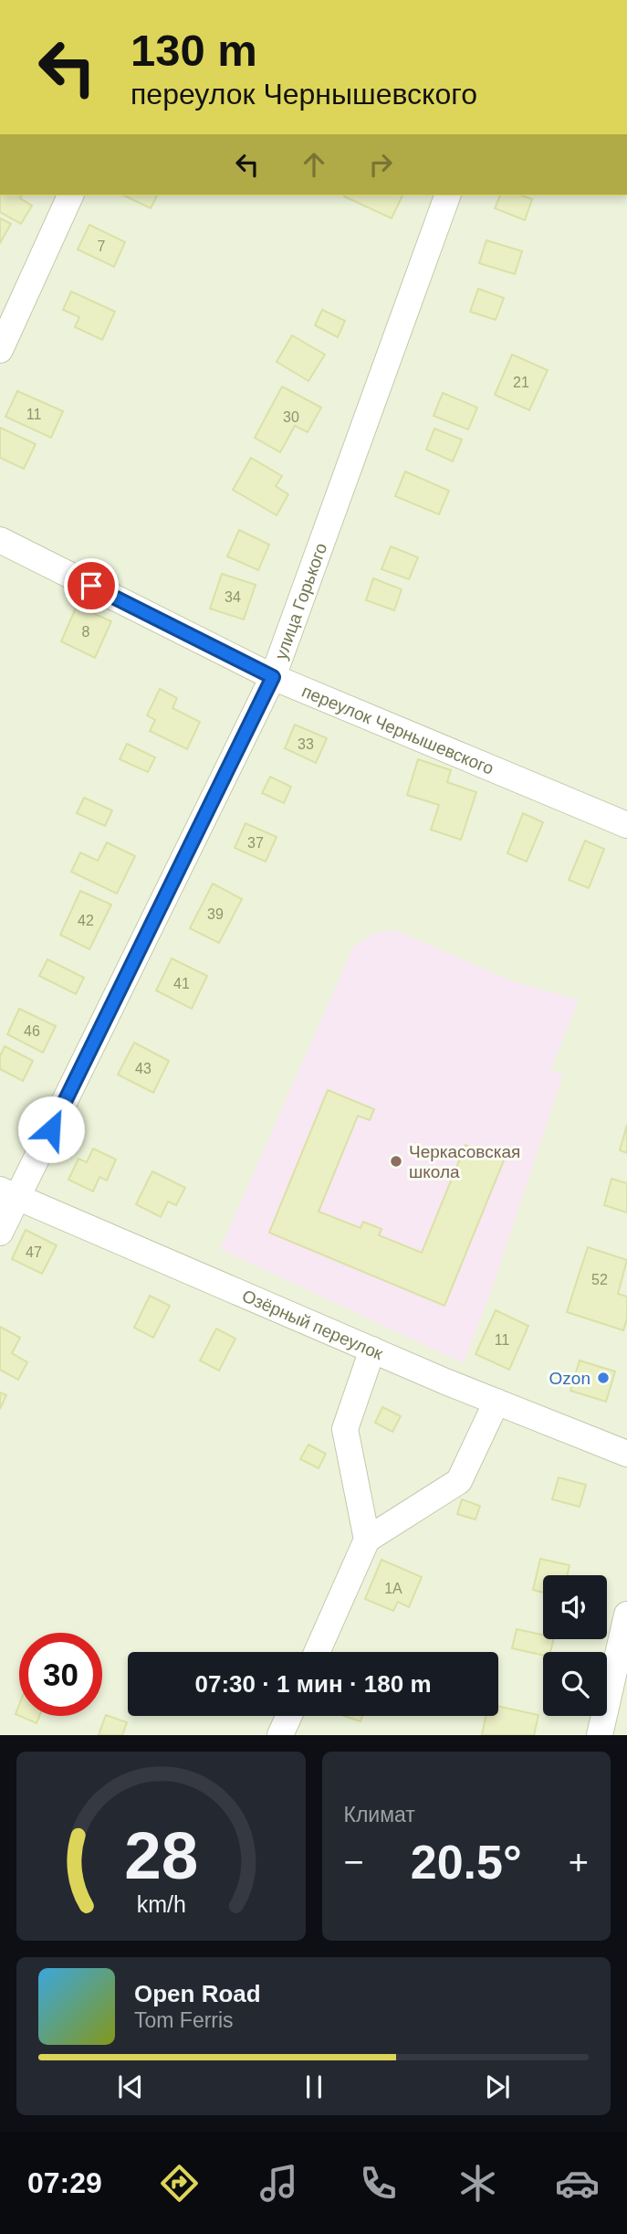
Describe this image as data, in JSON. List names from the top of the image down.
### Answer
{
  "streets": {
    "street": ["улица Горького", "переулок Чернышевского", "Озёрный переулок"]
  },
  "crossings": [
    ["улица Горького", "переулок Чернышевского"],
    ["улица Горького", "Озёрный переулок"]
  ],
  "places": ["Черкасовская школа", "Ozon"],
  "house_numbers": [
    "7",
    "21",
    "11",
    "30",
    "34",
    "8",
    "33",
    "37",
    "39",
    "42",
    "41",
    "46",
    "43",
    "47",
    "52",
    "11",
    "1А"
  ],
  "page": {
    "turn": ["130 m", "переулок Чернышевского"],
    "limit": "30",
    "trip": "07:30 · 1 мин · 180 m",
    "tile": "Климат",
    "heat": ["−", "20.5°", "+"],
    "song": ["Open Road", "Tom Ferris"],
    "tabs": "07:29",
    "gauge": ["28", "km/h"]
  }
}
